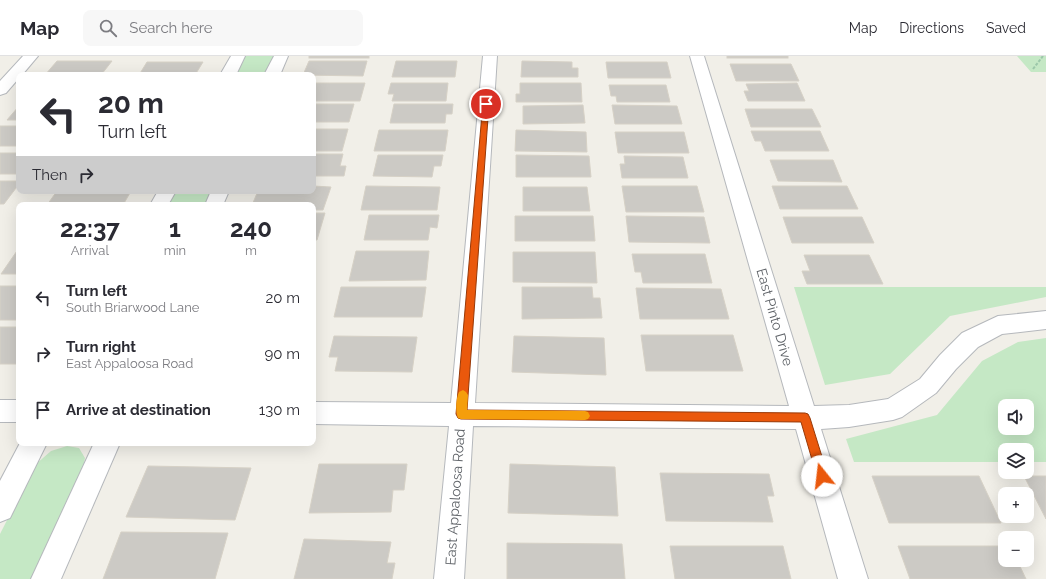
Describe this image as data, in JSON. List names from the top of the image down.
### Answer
{
  "streets": {
    "street": ["East Pinto Drive", "East Appaloosa Road"]
  },
  "page": {
    "header": "Map",
    "search": "Search here",
    "nav": ["Map", "Directions", "Saved"],
    "turn": ["20 m", "Turn left"],
    "then": "Then",
    "eta": [
      "22:37",
      "Arrival",
      "1",
      "min",
      "240",
      "m"
    ],
    "list": [
      {
        "name": "Turn left",
        "note": "South Briarwood Lane",
        "value": "20 m"
      },
      {
        "name": "Turn right",
        "note": "East Appaloosa Road",
        "value": "90 m"
      },
      {
        "name": "Arrive at destination",
        "value": "130 m"
      }
    ],
    "map_buttons": ["+", "−"]
  }
}
